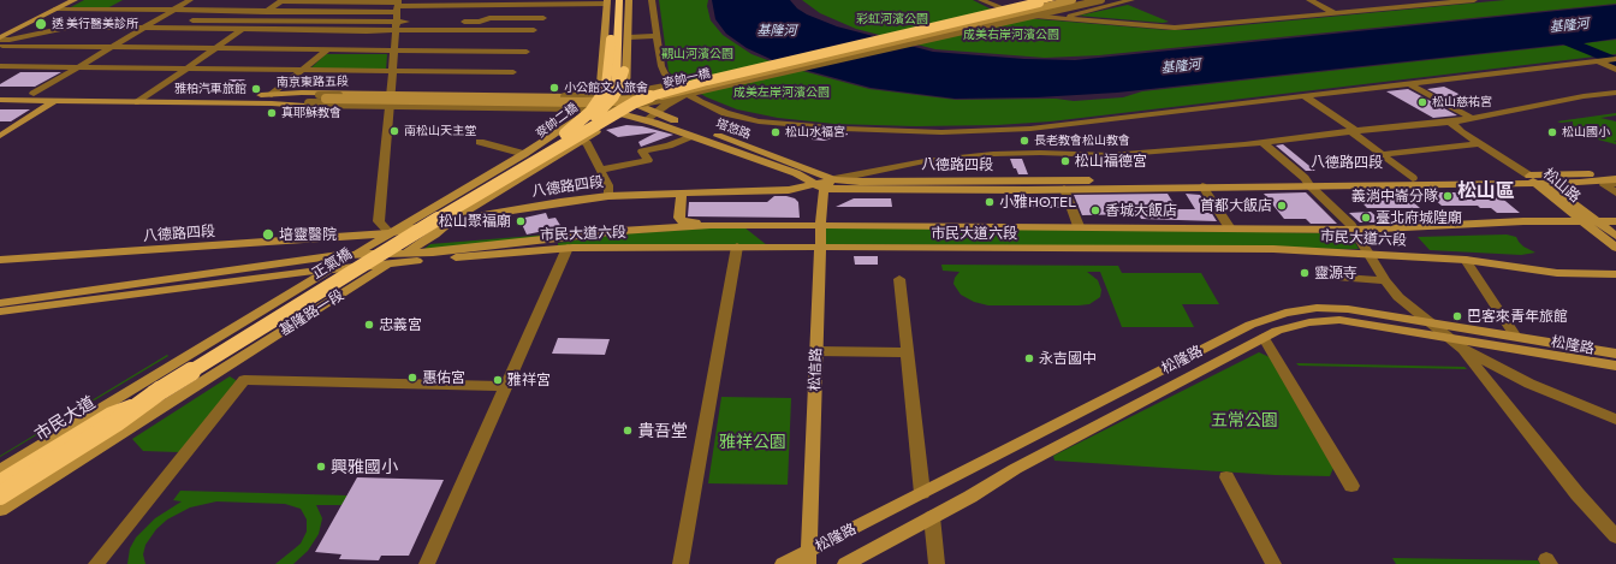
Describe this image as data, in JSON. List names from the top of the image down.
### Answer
{
  "streets": {
    "highway": [
      "麥帥一橋",
      "麥帥二橋",
      "正氣橋",
      "市民大道"
    ],
    "main road": [
      "南京東路五段",
      "塔悠路",
      "八德路四段",
      "松山路",
      "市民大道六段",
      "基隆路一段",
      "松隆路",
      "松信路"
    ]
  },
  "crossings": [
    ["麥帥一橋", "正氣橋"],
    ["南京東路五段", "塔悠路"],
    ["南京東路五段", "基隆路一段"],
    ["麥帥二橋", "正氣橋"],
    ["塔悠路", "八德路四段"],
    ["塔悠路", "基隆路一段"],
    ["塔悠路", "松信路"],
    ["八德路四段", "松山路"],
    ["八德路四段", "基隆路一段"],
    ["八德路四段", "松信路"],
    ["松山路", "市民大道六段"],
    ["市民大道六段", "基隆路一段"],
    ["市民大道六段", "松信路"],
    ["正氣橋", "市民大道"],
    ["松隆路", "松信路"]
  ],
  "districts": ["松山區"],
  "water": ["基隆河"],
  "parks": [
    "彩虹河濱公園",
    "成美右岸河濱公園",
    "觀山河濱公園",
    "成美左岸河濱公園",
    "五常公園",
    "雅祥公園"
  ],
  "places": [
    "透 美行醫美診所",
    "小公館文人旅舍",
    "雅柏汽車旅館",
    "松山慈祐宮",
    "真耶穌教會",
    "南松山天主堂",
    "松山水福宮",
    "松山國小",
    "長老教會松山教會",
    "松山福德宮",
    "義消中崙分隊",
    "小雅HOTEL",
    "首都大飯店",
    "香城大飯店",
    "臺北府城隍廟",
    "松山聚福廟",
    "培靈醫院",
    "靈源寺",
    "巴客來青年旅館",
    "忠義宮",
    "永吉國中",
    "惠佑宮",
    "雅祥宮",
    "貴吾堂",
    "興雅國小"
  ]
}
